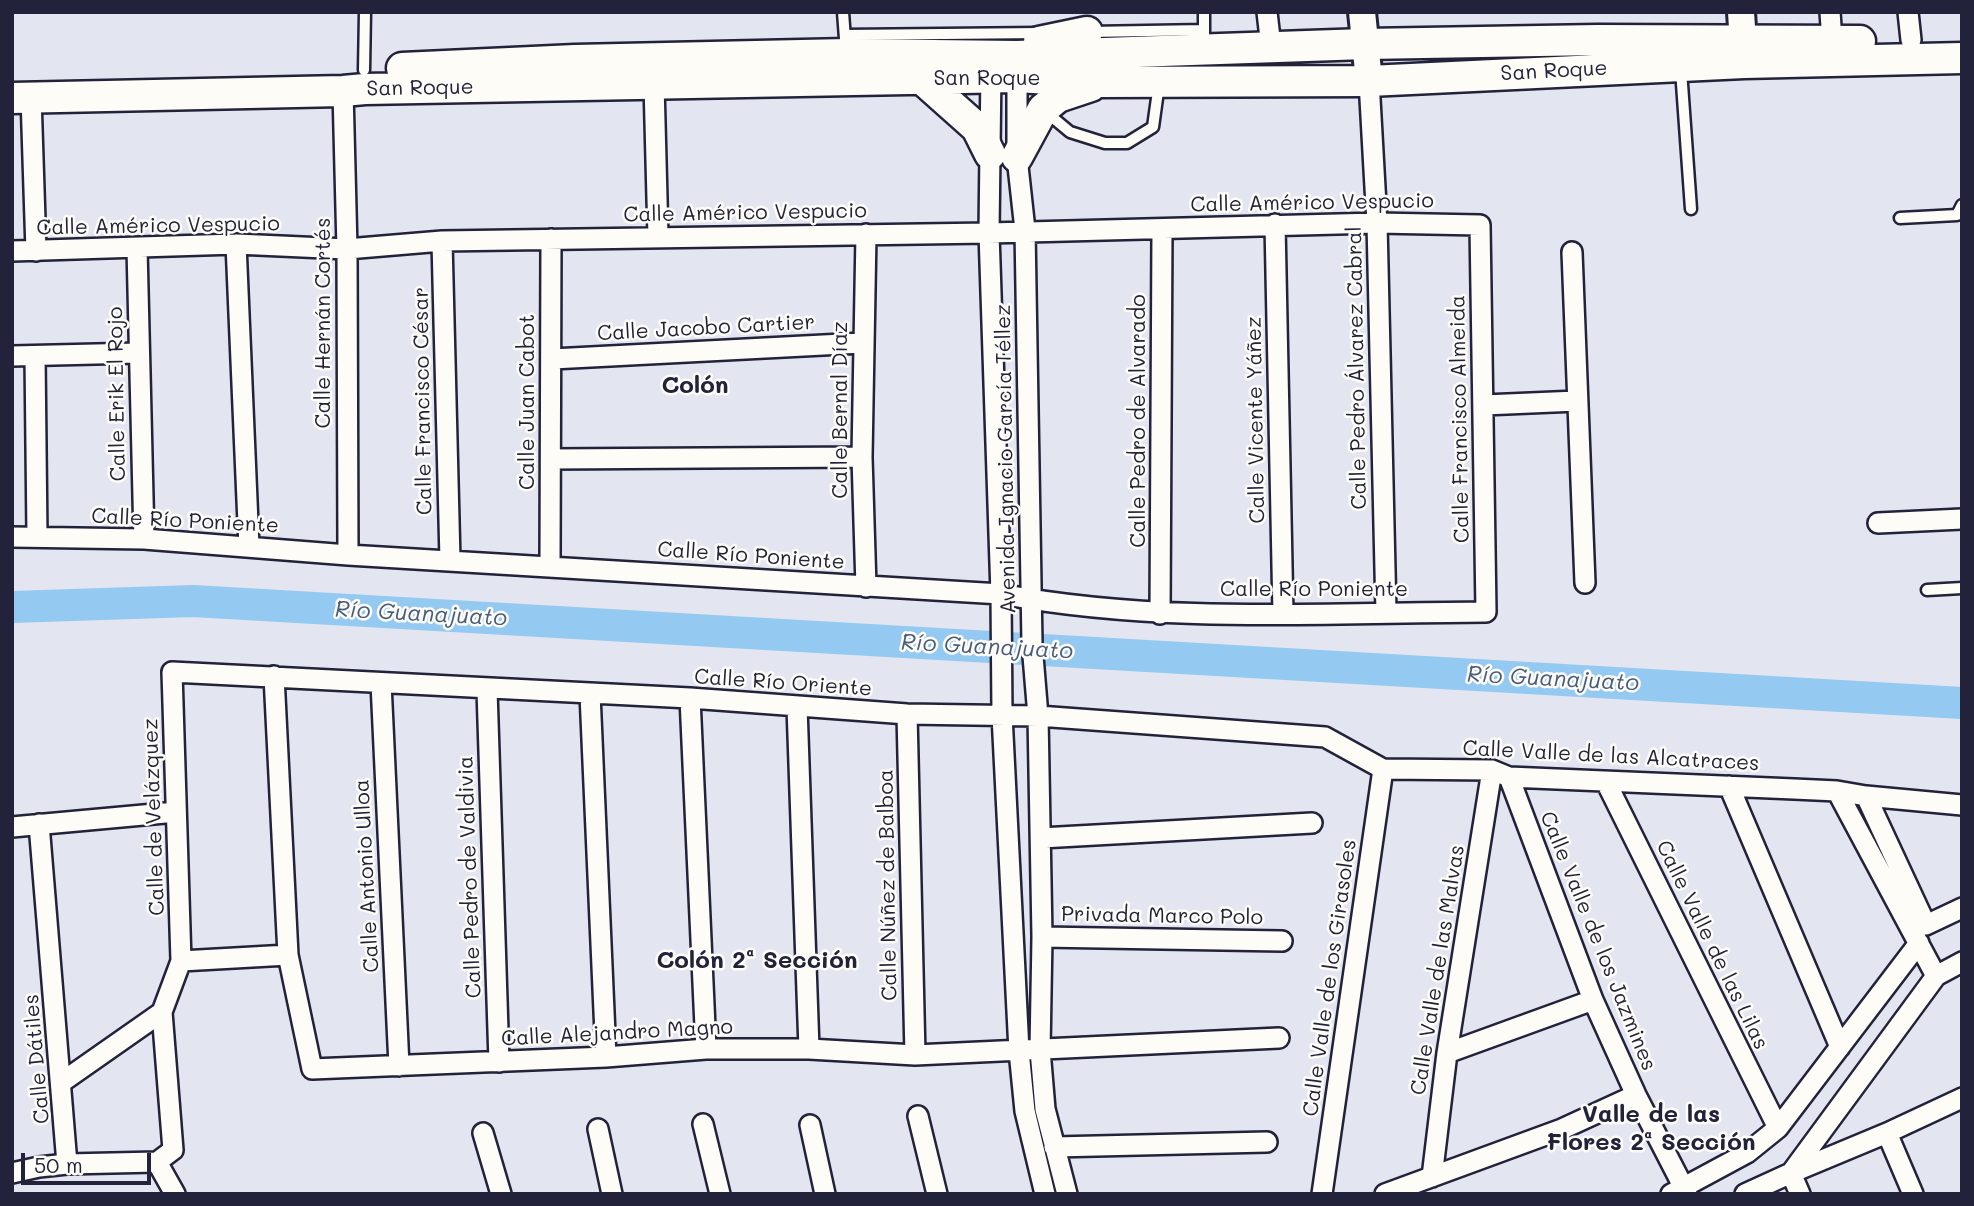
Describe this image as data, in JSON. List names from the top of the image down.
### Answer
{
  "streets": {
    "main road": ["San Roque"],
    "street": [
      "Calle Américo Vespucio",
      "Calle Hernán Cortés",
      "Calle Jacobo Cartier",
      "Calle Pedro Álvarez Cabral",
      "Calle Erik El Rojo",
      "Calle Francisco César",
      "Calle Juan Cabot",
      "Calle Bernal Díaz",
      "Calle Francisco Almeida",
      "Calle Vicente Yáñez",
      "Calle Pedro de Alvarado",
      "Avenida Ignacio García Téllez",
      "Calle Río Poniente",
      "Calle Río Oriente",
      "Calle Valle de las Alcatraces",
      "Calle de Velázquez",
      "Calle Antonio Ulloa",
      "Calle Pedro de Valdivia",
      "Calle Núñez de Balboa",
      "Privada Marco Polo",
      "Calle Valle de los Jazmines",
      "Calle Valle de las Lilas",
      "Calle Valle de las Malvas",
      "Calle Valle de los Girasoles",
      "Calle Alejandro Magno",
      "Calle Dátiles"
    ]
  },
  "crossings": [
    ["San Roque", "Calle Hernán Cortés"],
    ["San Roque", "Calle Pedro Álvarez Cabral"],
    ["San Roque", "Avenida Ignacio García Téllez"],
    ["Calle Américo Vespucio", "Calle Hernán Cortés"],
    ["Calle Américo Vespucio", "Calle Pedro Álvarez Cabral"],
    ["Calle Américo Vespucio", "Calle Erik El Rojo"],
    ["Calle Américo Vespucio", "Calle Francisco César"],
    ["Calle Américo Vespucio", "Calle Juan Cabot"],
    ["Calle Américo Vespucio", "Calle Bernal Díaz"],
    ["Calle Américo Vespucio", "Calle Francisco Almeida"],
    ["Calle Américo Vespucio", "Calle Vicente Yáñez"],
    ["Calle Américo Vespucio", "Calle Pedro de Alvarado"],
    ["Calle Américo Vespucio", "Avenida Ignacio García Téllez"],
    ["Calle Hernán Cortés", "Calle Río Poniente"],
    ["Calle Jacobo Cartier", "Calle Juan Cabot"],
    ["Calle Jacobo Cartier", "Calle Bernal Díaz"],
    ["Calle Pedro Álvarez Cabral", "Calle Río Poniente"],
    ["Calle Erik El Rojo", "Calle Río Poniente"],
    ["Calle Francisco César", "Calle Río Poniente"],
    ["Calle Juan Cabot", "Calle Río Poniente"],
    ["Calle Bernal Díaz", "Calle Río Poniente"],
    ["Calle Francisco Almeida", "Calle Río Poniente"],
    ["Calle Vicente Yáñez", "Calle Río Poniente"],
    ["Calle Pedro de Alvarado", "Calle Río Poniente"],
    ["Avenida Ignacio García Téllez", "Calle Río Poniente"],
    ["Avenida Ignacio García Téllez", "Calle Río Oriente"],
    ["Avenida Ignacio García Téllez", "Privada Marco Polo"],
    ["Avenida Ignacio García Téllez", "Calle Alejandro Magno"],
    ["Calle Río Oriente", "Calle Valle de las Alcatraces"],
    ["Calle Río Oriente", "Calle de Velázquez"],
    ["Calle Río Oriente", "Calle Antonio Ulloa"],
    ["Calle Río Oriente", "Calle Pedro de Valdivia"],
    ["Calle Río Oriente", "Calle Núñez de Balboa"],
    ["Calle Río Oriente", "Calle Valle de los Girasoles"],
    ["Calle Río Oriente", "Calle Alejandro Magno"],
    ["Calle Valle de las Alcatraces", "Calle Valle de los Jazmines"],
    ["Calle Valle de las Alcatraces", "Calle Valle de las Lilas"],
    ["Calle Valle de las Alcatraces", "Calle Valle de las Malvas"],
    ["Calle Valle de las Alcatraces", "Calle Valle de los Girasoles"],
    ["Calle Antonio Ulloa", "Calle Alejandro Magno"],
    ["Calle Pedro de Valdivia", "Calle Alejandro Magno"],
    ["Calle Núñez de Balboa", "Calle Alejandro Magno"],
    ["Calle Valle de los Jazmines", "Calle Valle de las Malvas"]
  ],
  "districts": ["Colón", "Colón 2ª Sección", "Valle de las Flores 2ª Sección"],
  "water": ["Río Guanajuato"],
  "scale_bar": "50 m"
}
